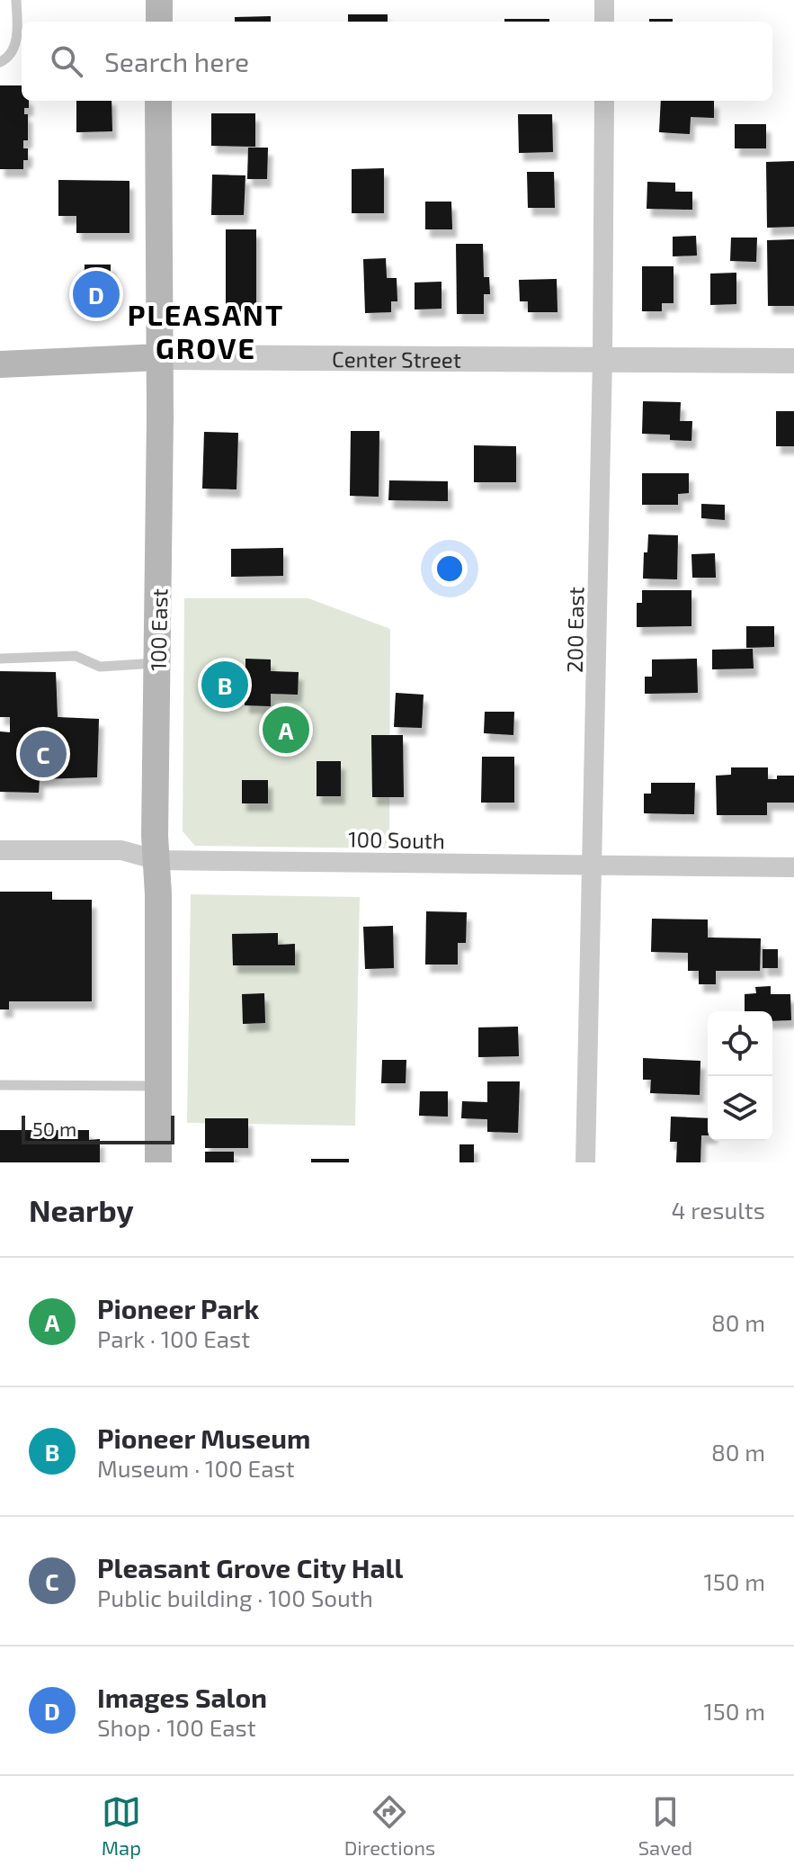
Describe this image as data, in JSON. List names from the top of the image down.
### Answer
{
  "streets": {
    "main road": ["Center Street", "100 East"],
    "street": ["200 East", "100 South"]
  },
  "crossings": [
    ["Center Street", "100 East"],
    ["Center Street", "200 East"],
    ["100 East", "100 South"],
    ["200 East", "100 South"]
  ],
  "districts": ["PLEASANT GROVE"],
  "scale_bar": "50 m",
  "page": {
    "search": "Search here",
    "pins": [
      "D",
      "B",
      "A",
      "C"
    ],
    "scale": "50 m",
    "heading": ["Nearby", "4 results"],
    "list": [
      {
        "mark": "A",
        "name": "Pioneer Park",
        "note": "Park · 100 East",
        "value": "80 m"
      },
      {
        "mark": "B",
        "name": "Pioneer Museum",
        "note": "Museum · 100 East",
        "value": "80 m"
      },
      {
        "mark": "C",
        "name": "Pleasant Grove City Hall",
        "note": "Public building · 100 South",
        "value": "150 m"
      },
      {
        "mark": "D",
        "name": "Images Salon",
        "note": "Shop · 100 East",
        "value": "150 m"
      }
    ],
    "nav": ["Map", "Directions", "Saved"]
  }
}
